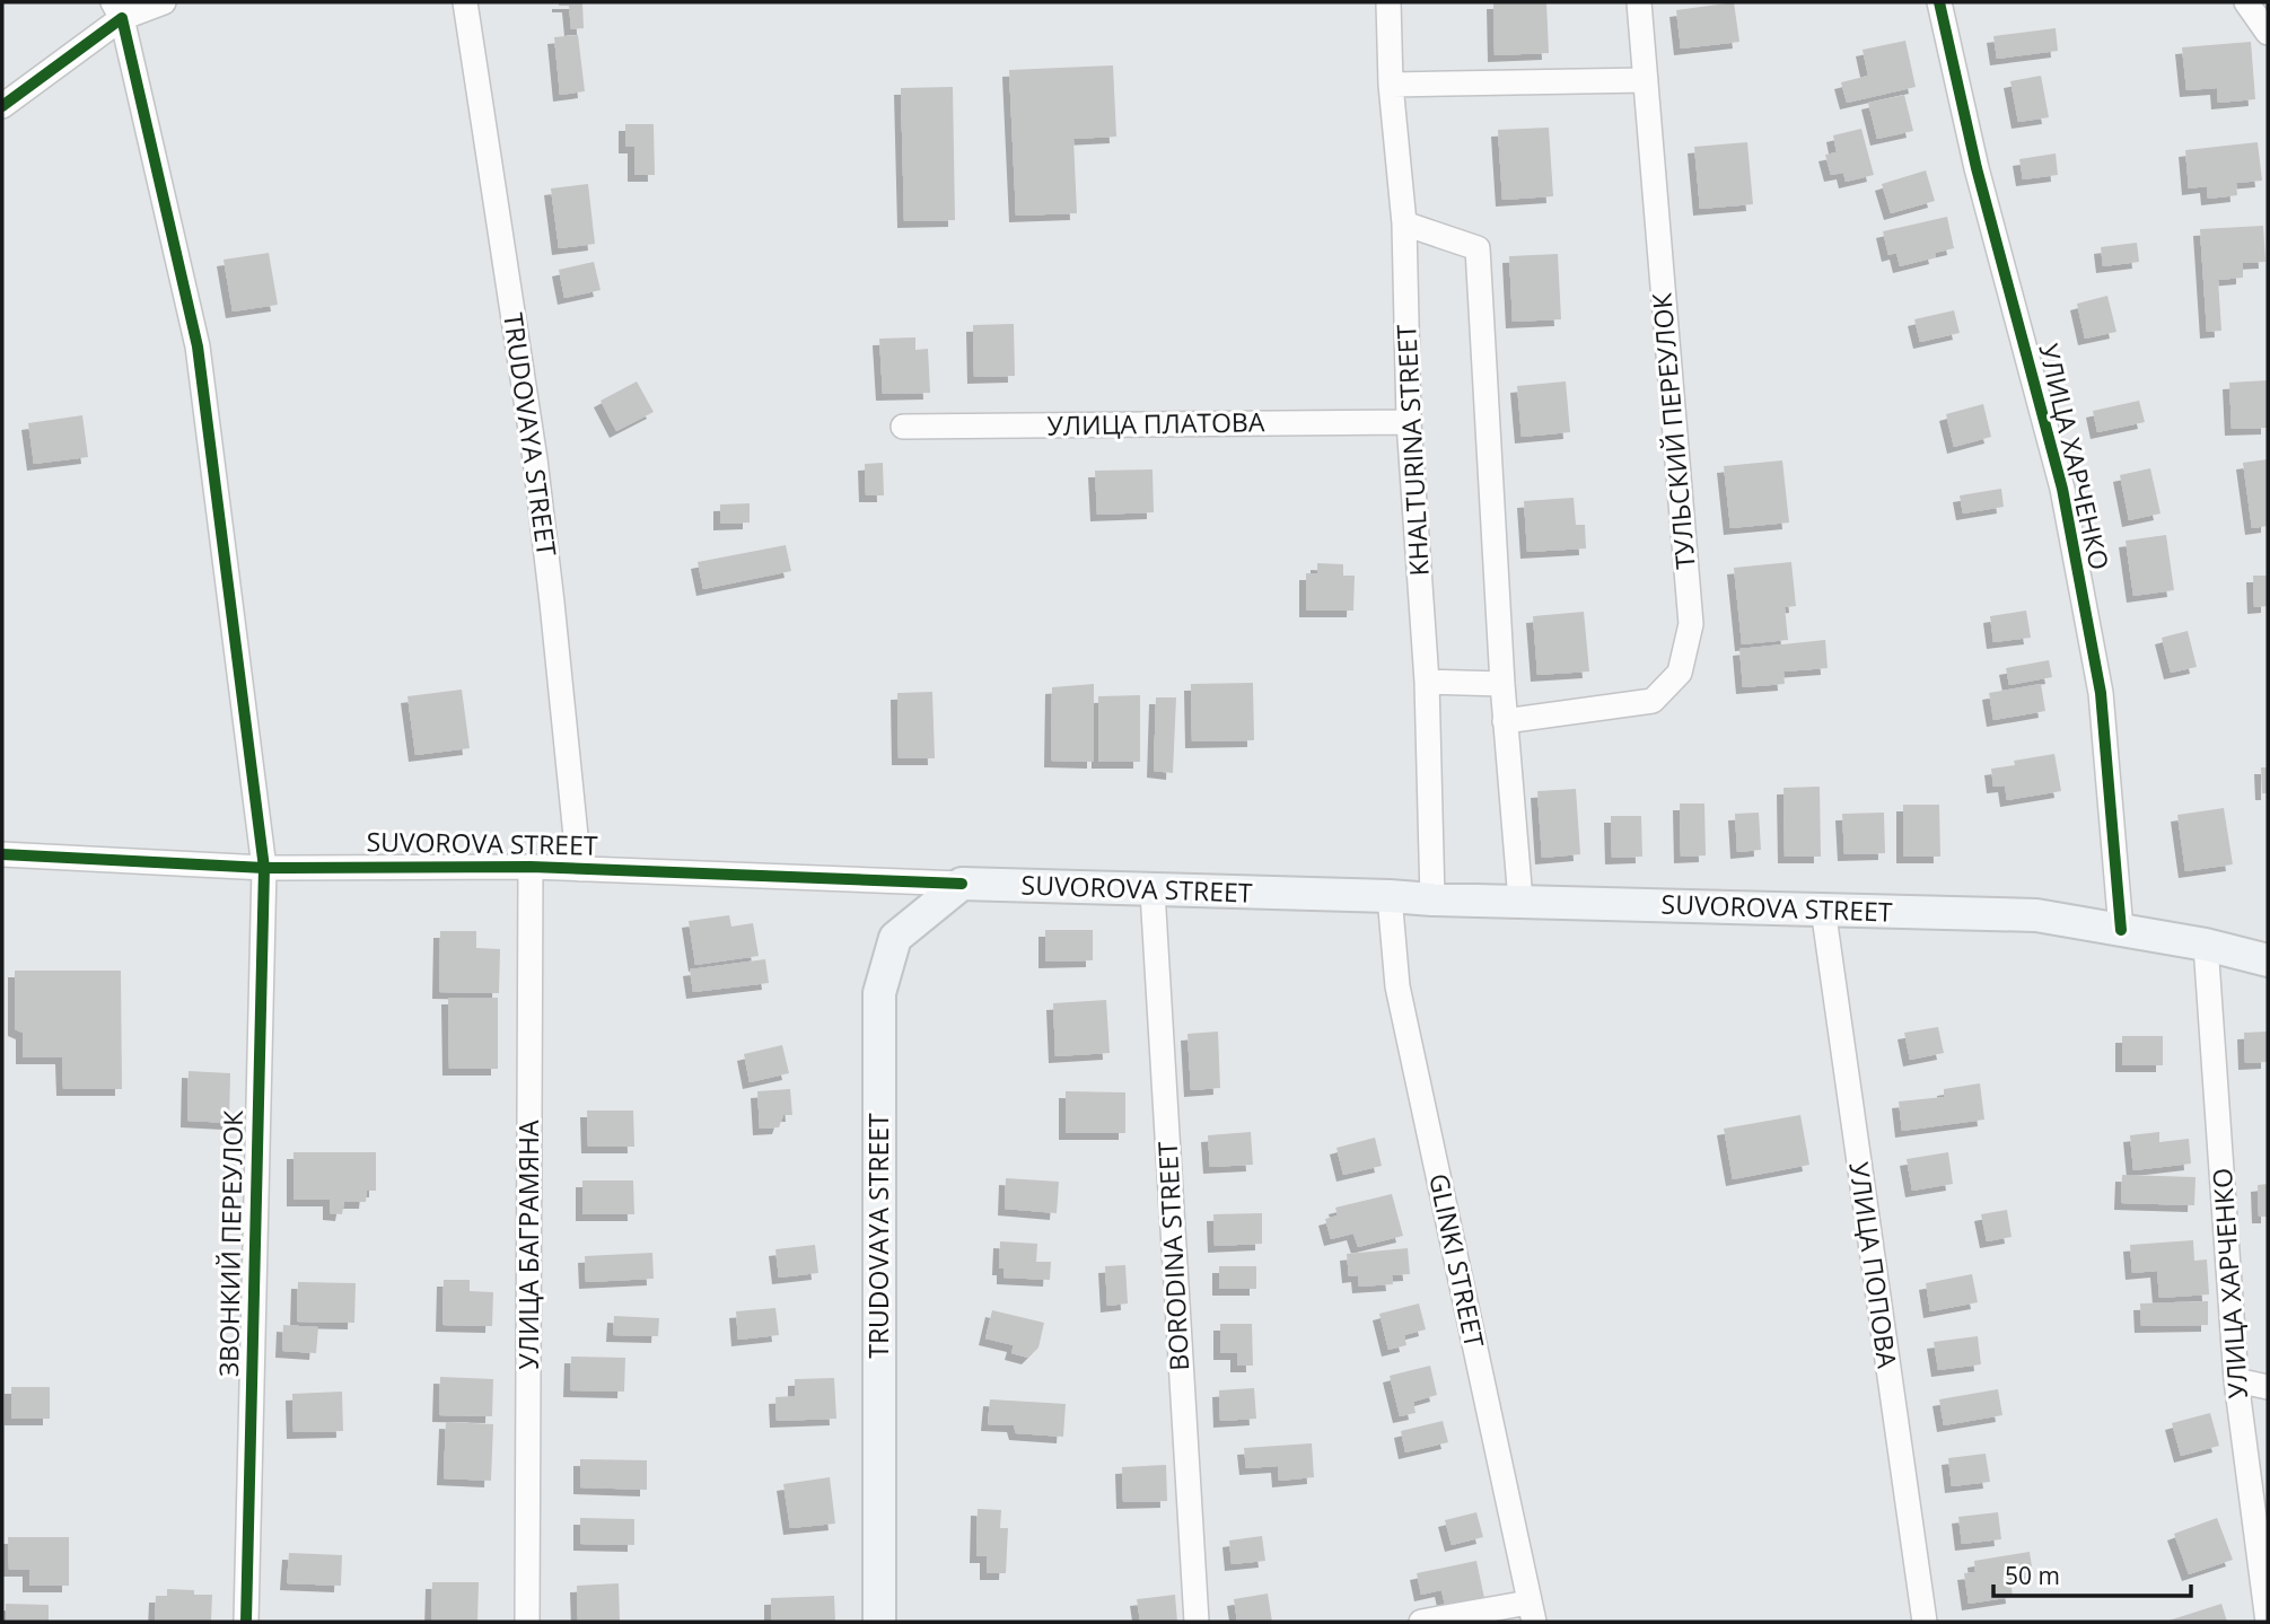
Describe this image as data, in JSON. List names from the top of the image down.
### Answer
{
  "streets": {
    "main road": ["TRUDOVAYA STREET", "SUVOROVA STREET"],
    "street": [
      "УЛИЦА ПЛАТОВА",
      "ТУЛЬСКИЙ ПЕРЕУЛОК",
      "KHALTURINA STREET",
      "УЛИЦА ХАРЧЕНКО",
      "ЗВОНКИЙ ПЕРЕУЛОК",
      "УЛИЦА БАГРАМЯНА",
      "BORODINA STREET",
      "GLINKI STREET",
      "УЛИЦА ПОПОВА"
    ]
  },
  "crossings": [
    ["УЛИЦА ПЛАТОВА", "KHALTURINA STREET"],
    ["TRUDOVAYA STREET", "SUVOROVA STREET"],
    ["KHALTURINA STREET", "SUVOROVA STREET"],
    ["УЛИЦА ХАРЧЕНКО", "SUVOROVA STREET"],
    ["SUVOROVA STREET", "ЗВОНКИЙ ПЕРЕУЛОК"],
    ["SUVOROVA STREET", "УЛИЦА БАГРАМЯНА"],
    ["SUVOROVA STREET", "BORODINA STREET"],
    ["SUVOROVA STREET", "GLINKI STREET"],
    ["SUVOROVA STREET", "УЛИЦА ПОПОВА"]
  ],
  "scale_bar": "50 m"
}
